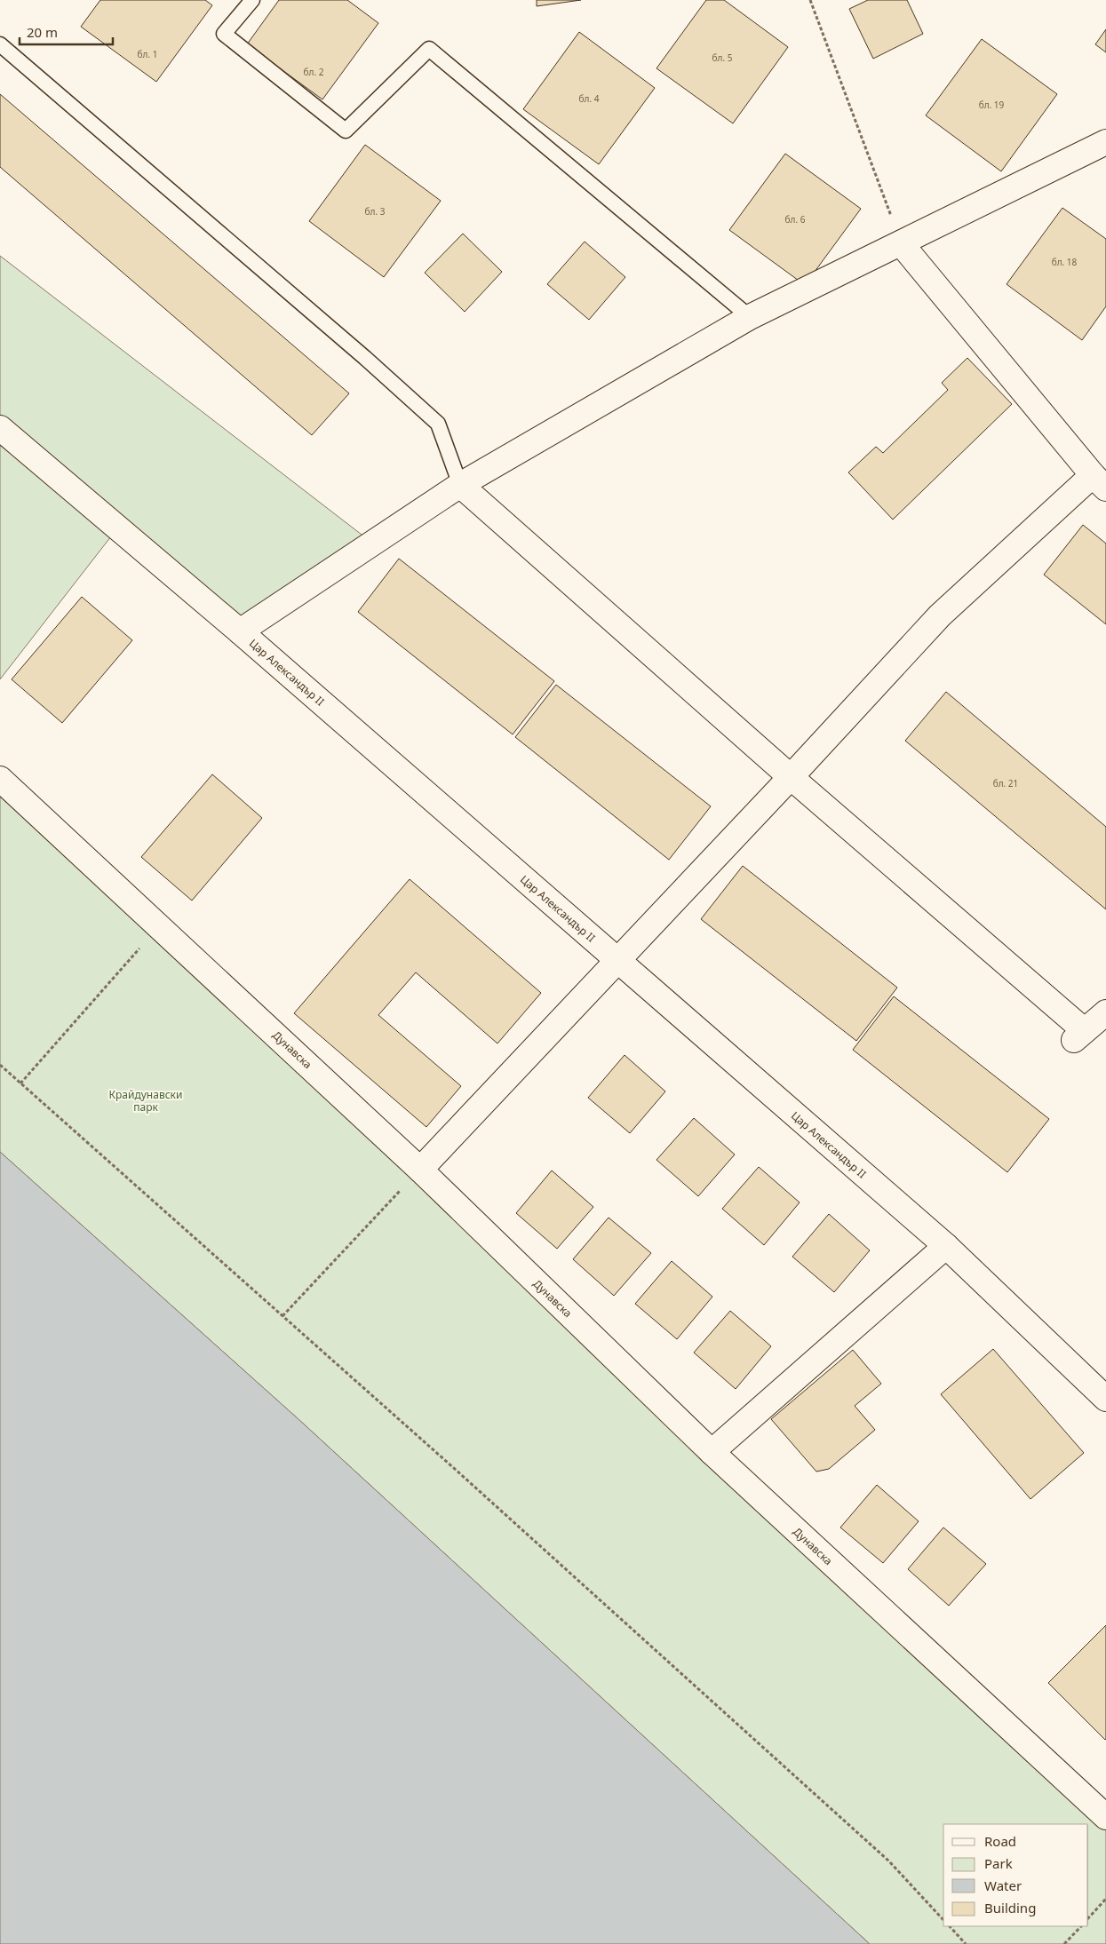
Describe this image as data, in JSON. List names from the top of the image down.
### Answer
{
  "streets": {
    "street": ["Цар Александър II", "Дунавска"]
  },
  "parks": ["Крайдунавски парк"],
  "house_numbers": [
    "бл. 1",
    "бл. 5",
    "бл. 2",
    "бл. 4",
    "бл. 19",
    "бл. 3",
    "бл. 6",
    "бл. 18",
    "бл. 21"
  ],
  "legend": [
    "Road",
    "Park",
    "Water",
    "Building"
  ],
  "scale_bar": "20 m"
}
